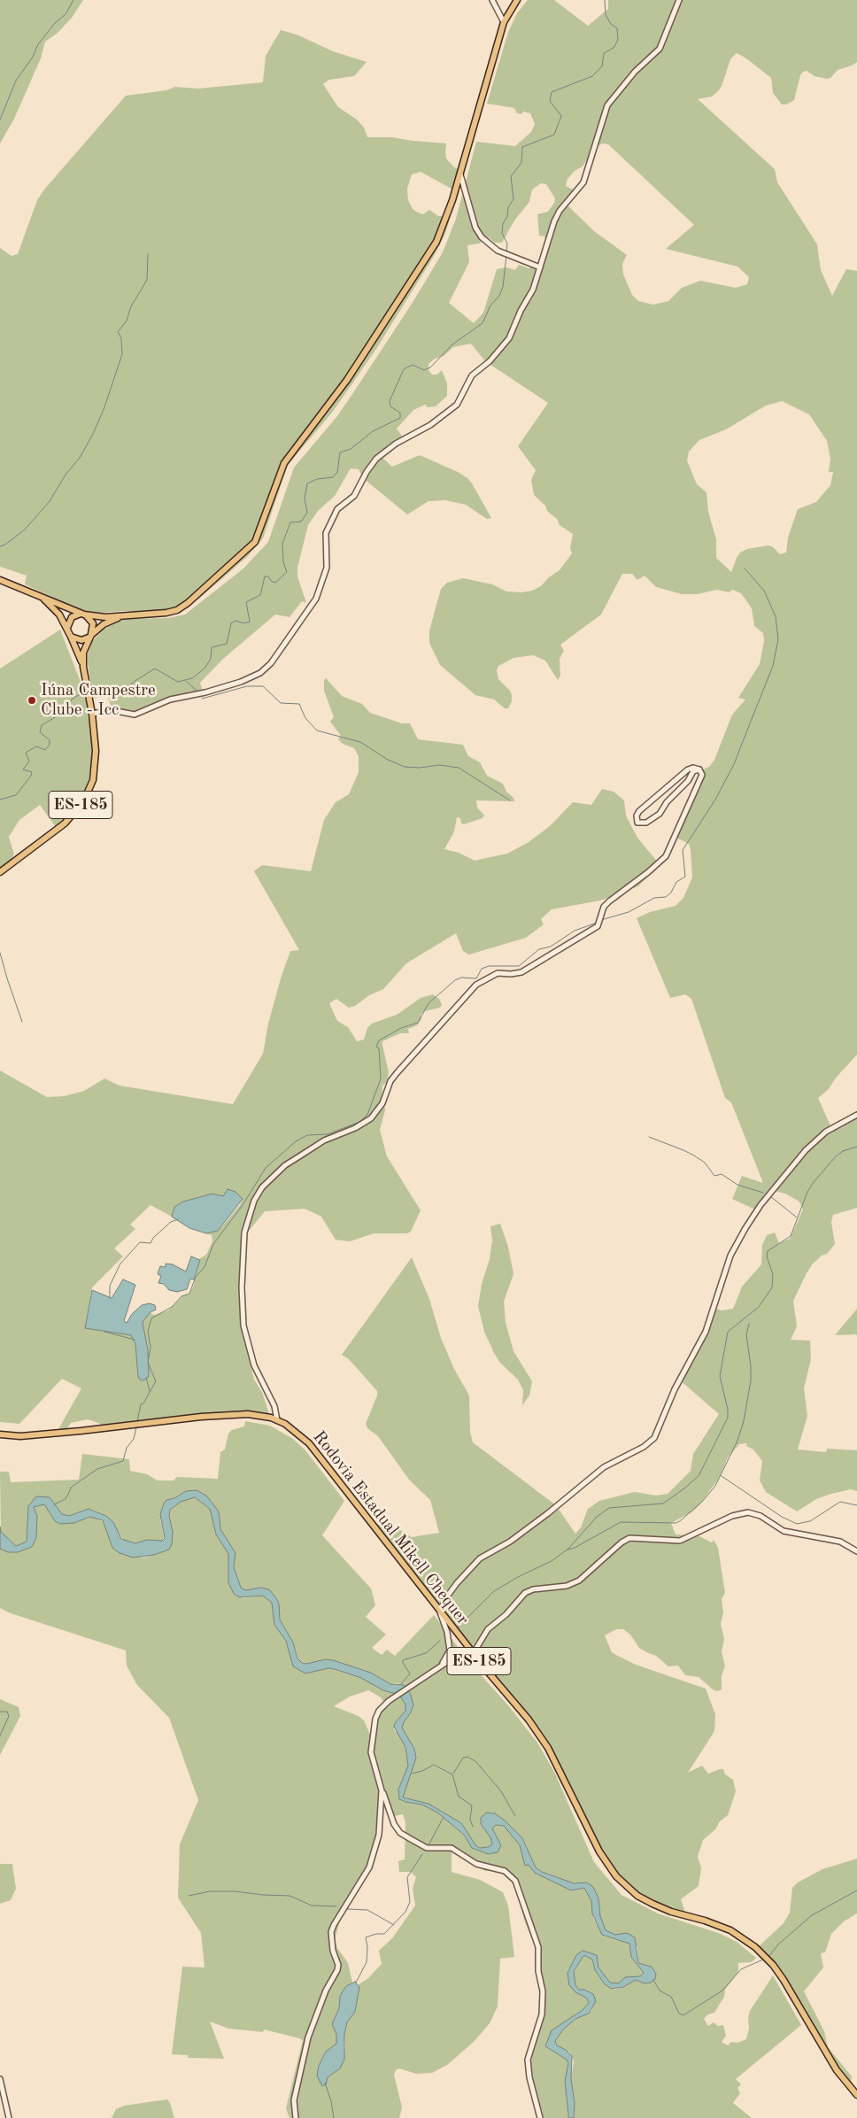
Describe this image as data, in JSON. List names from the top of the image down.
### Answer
{
  "streets": {
    "main road": ["ES-185", "Rodovia Estadual Mikell Chequer"]
  },
  "places": ["Iúna Campestre Clube - Icc"]
}
